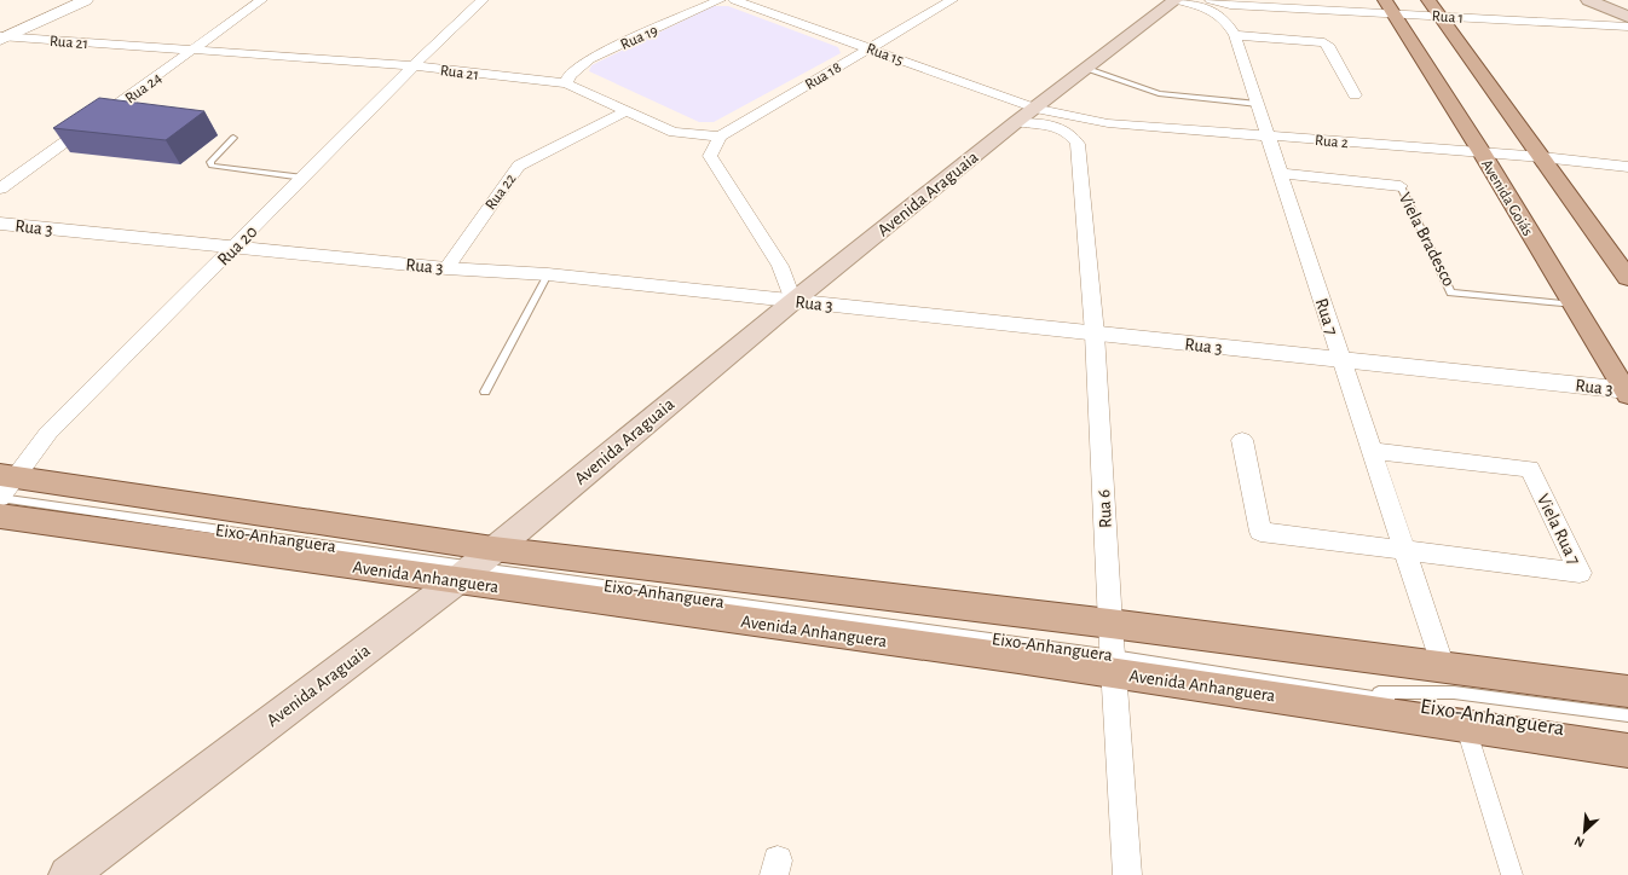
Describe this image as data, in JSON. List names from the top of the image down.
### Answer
{
  "streets": {
    "main road": ["Avenida Araguaia", "Avenida Goiás", "Avenida Anhanguera"],
    "street": [
      "Rua 1",
      "Rua 19",
      "Rua 21",
      "Rua 15",
      "Rua 18",
      "Rua 24",
      "Rua 2",
      "Rua 22",
      "Rua 3",
      "Viela Bradesco",
      "Rua 20",
      "Rua 7",
      "Rua 6",
      "Viela Rua 7"
    ],
    "lane": ["Eixo-Anhanguera"]
  },
  "crossings": [
    ["Rua 1", "Avenida Goiás"],
    ["Rua 1", "Rua 7"],
    ["Rua 19", "Rua 21"],
    ["Rua 21", "Rua 18"],
    ["Rua 21", "Rua 24"],
    ["Rua 21", "Rua 22"],
    ["Rua 21", "Rua 20"],
    ["Rua 15", "Rua 18"],
    ["Rua 15", "Rua 2"],
    ["Rua 15", "Avenida Araguaia"],
    ["Rua 2", "Avenida Araguaia"],
    ["Rua 2", "Avenida Goiás"],
    ["Rua 2", "Rua 7"],
    ["Rua 22", "Rua 3"],
    ["Avenida Araguaia", "Rua 3"],
    ["Avenida Araguaia", "Avenida Anhanguera"],
    ["Avenida Goiás", "Rua 3"],
    ["Avenida Goiás", "Viela Bradesco"],
    ["Rua 3", "Rua 20"],
    ["Rua 3", "Rua 7"],
    ["Rua 3", "Rua 6"],
    ["Viela Bradesco", "Rua 7"],
    ["Rua 20", "Avenida Anhanguera"],
    ["Rua 7", "Viela Rua 7"],
    ["Rua 7", "Avenida Anhanguera"],
    ["Rua 6", "Eixo-Anhanguera"],
    ["Rua 6", "Avenida Anhanguera"],
    ["Eixo-Anhanguera", "Avenida Anhanguera"]
  ],
  "north": "bottom left"
}
